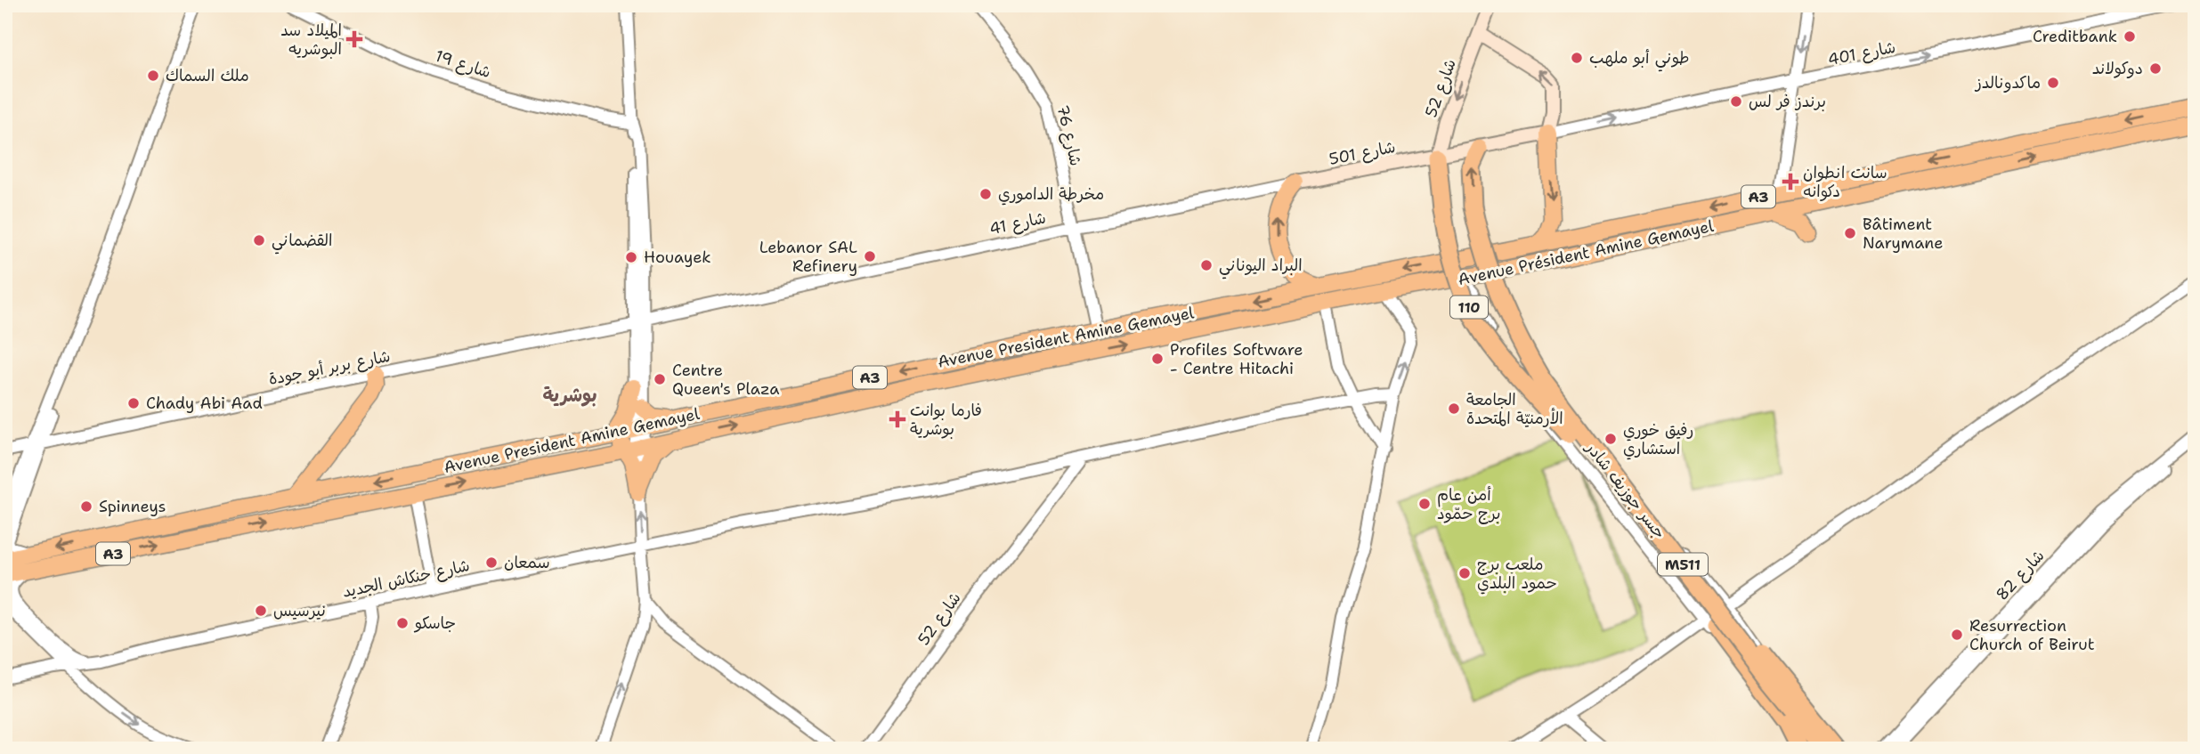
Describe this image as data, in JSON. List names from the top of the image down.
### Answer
{
  "streets": {
    "highway": [
      "A3",
      "Avenue Président Amine Gemayel",
      "110",
      "Avenue President Amine Gemayel",
      "جسر جوزيف شادر",
      "M511"
    ],
    "main road": ["شارع 52", "شارع 501"],
    "street": [
      "شارع 401",
      "شارع 19",
      "شارع 76",
      "شارع 41",
      "شارع بربر أبو جودة",
      "شارع 82",
      "شارع حنكاش الجديد"
    ]
  },
  "crossings": [
    ["شارع 401", "شارع 501"],
    ["شارع 52", "شارع 501"],
    ["شارع 52", "110"],
    ["شارع 52", "شارع حنكاش الجديد"],
    ["شارع 76", "شارع 41"],
    ["شارع 76", "Avenue President Amine Gemayel"],
    ["شارع 501", "شارع 41"],
    ["شارع 501", "110"],
    ["شارع 41", "شارع بربر أبو جودة"],
    ["Avenue Président Amine Gemayel", "Avenue President Amine Gemayel"],
    ["110", "جسر جوزيف شادر"]
  ],
  "one_way": ["شارع 401"],
  "districts": ["بوشرية"],
  "places": {
    "other": [
      "Creditbank",
      "طوني أبو ملهب",
      "دوكولاند",
      "ملك السماك",
      "ماكدونالدز",
      "برندز فر لس",
      "مخرطة الداموري",
      "Bâtiment Narymane",
      "القضماني",
      "Lebanor SAL Refinery",
      "Houayek",
      "البراد اليوناني",
      "Profiles Software - Centre Hitachi",
      "Centre Queen's Plaza",
      "Chady Abi Aad",
      "الجامعة الأرمنيّة المتحدة",
      "رفيق خوري استشاري",
      "أمن عام برج حمّود",
      "Spinneys",
      "سمعان",
      "ملعب برج حمود البلدي",
      "نيرسيس",
      "جاسكو",
      "Resurrection Church of Beirut"
    ],
    "health": ["الميلاد سد البوشريه", "سانت انطوان دكوانه", "فارما بوانت بوشرية"]
  }
}
